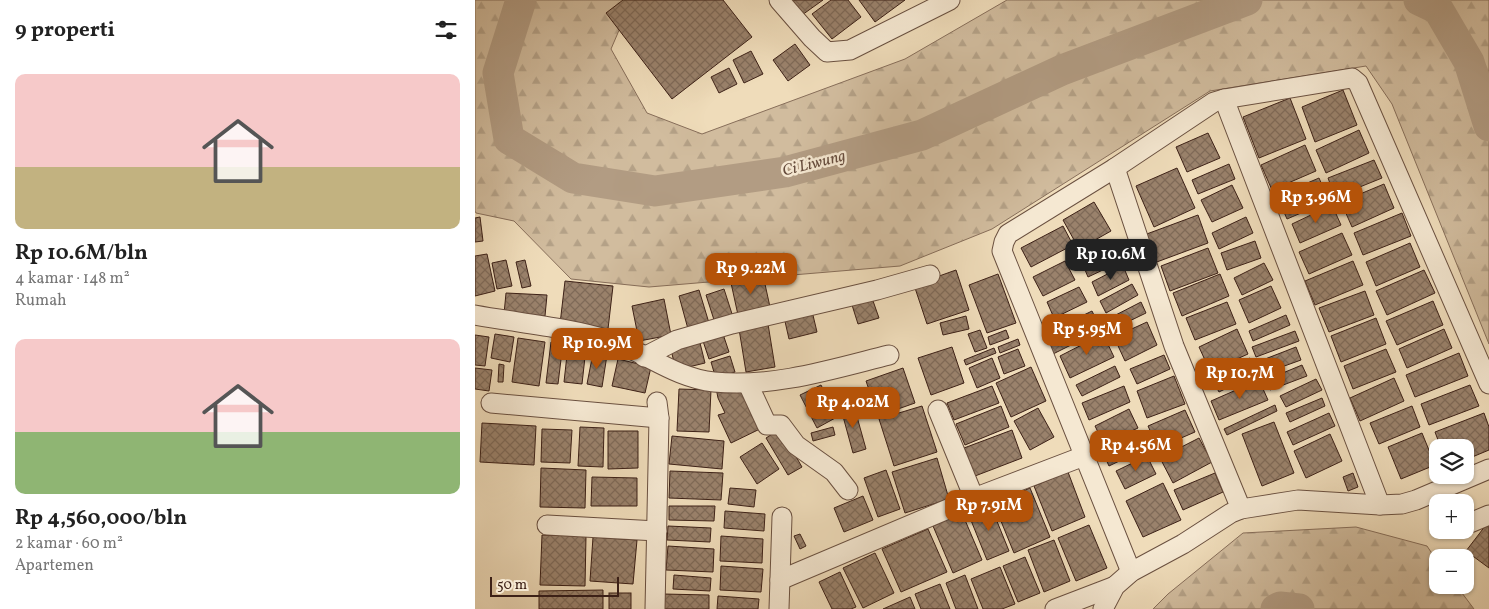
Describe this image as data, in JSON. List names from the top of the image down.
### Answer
{
  "water": ["Ci Liwung"],
  "scale_bar": "50 m",
  "page": {
    "heading": "9 properti",
    "list": [
      {
        "name": "Rp 10.6M/bln",
        "note": "4 kamar · 148 m² · Rumah"
      },
      {
        "name": "Rp 4,560,000/bln",
        "note": "2 kamar · 60 m² · Apartemen"
      }
    ],
    "price": [
      "Rp 3.96M",
      "Rp 10.6M",
      "Rp 9.22M",
      "Rp 5.95M",
      "Rp 10.9M",
      "Rp 10.7M",
      "Rp 4.02M",
      "Rp 4.56M",
      "Rp 7.91M"
    ],
    "map_buttons": ["+", "−"],
    "scale": "50 m"
  }
}
